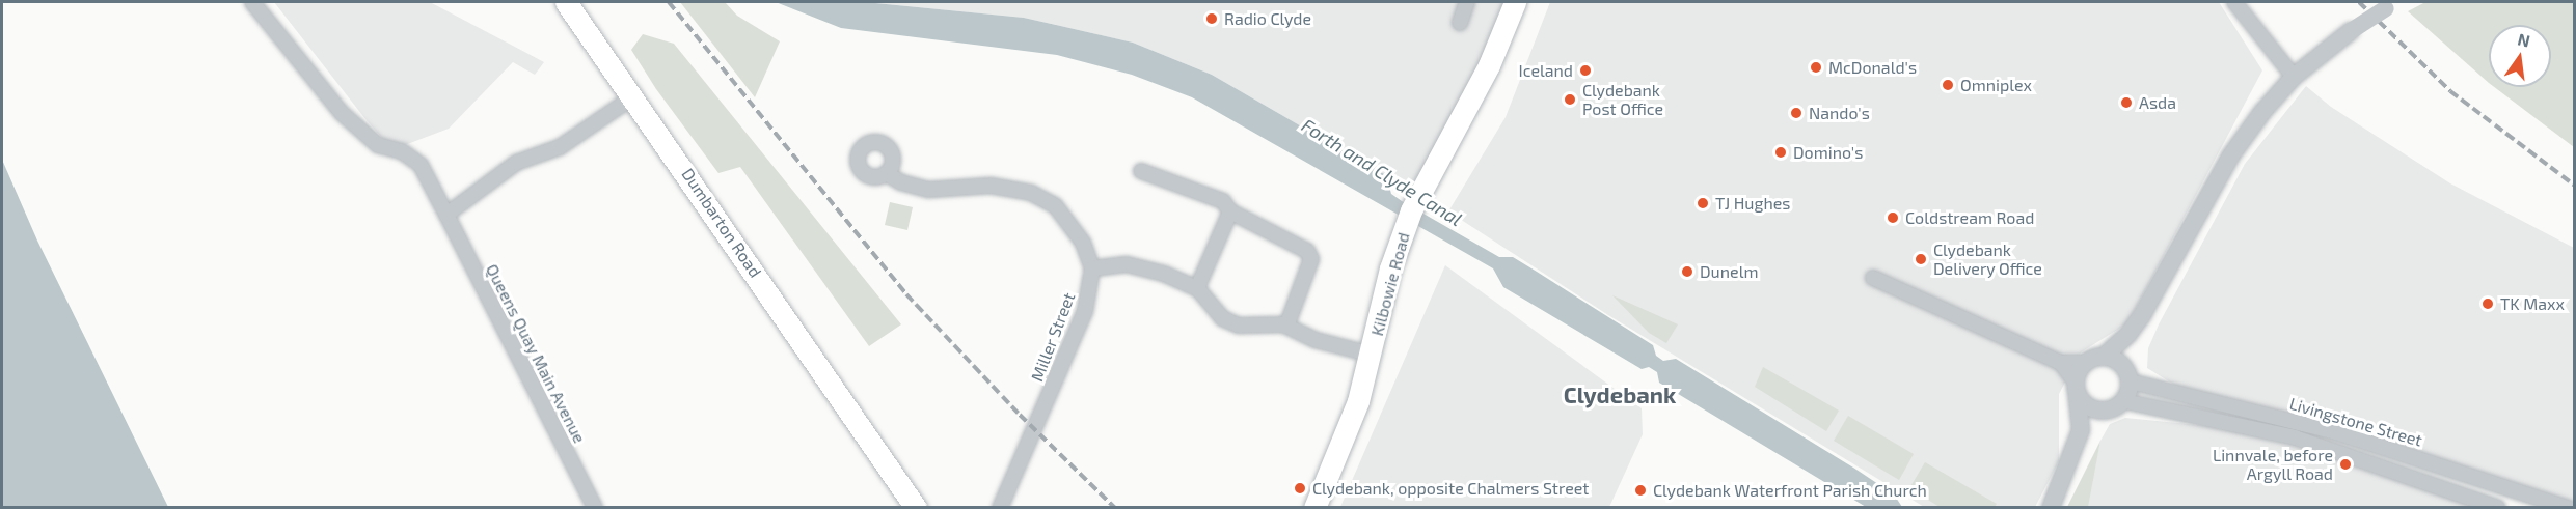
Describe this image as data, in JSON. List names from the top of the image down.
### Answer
{
  "streets": {
    "main road": ["Dumbarton Road", "Kilbowie Road"],
    "street": ["Miller Street", "Queens Quay Main Avenue", "Livingstone Street"]
  },
  "districts": ["Clydebank"],
  "water": ["Forth and Clyde Canal"],
  "places": [
    "Radio Clyde",
    "McDonald's",
    "Iceland",
    "Omniplex",
    "Clydebank Post Office",
    "Asda",
    "Nando's",
    "Domino's",
    "TJ Hughes",
    "Coldstream Road",
    "Clydebank Delivery Office",
    "Dunelm",
    "TK Maxx",
    "Linnvale, before Argyll Road",
    "Clydebank, opposite Chalmers Street",
    "Clydebank Waterfront Parish Church"
  ],
  "north": "top"
}
